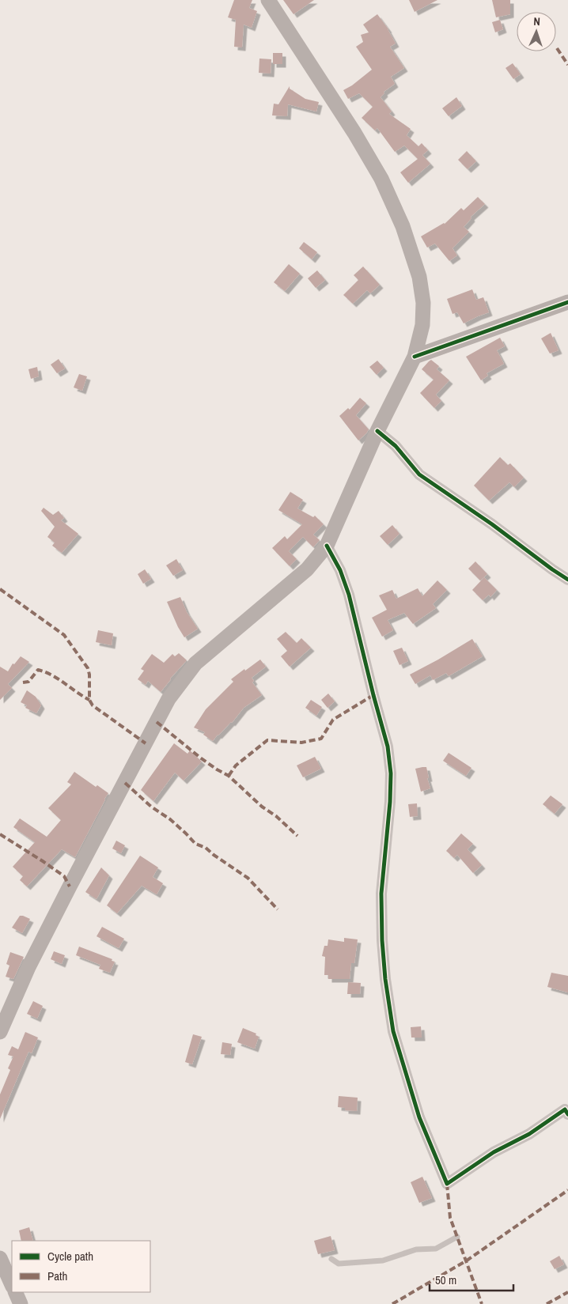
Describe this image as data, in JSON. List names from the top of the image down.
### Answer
{
  "legend": ["Cycle path", "Path"],
  "scale_bar": "50 m",
  "north": "top"
}
